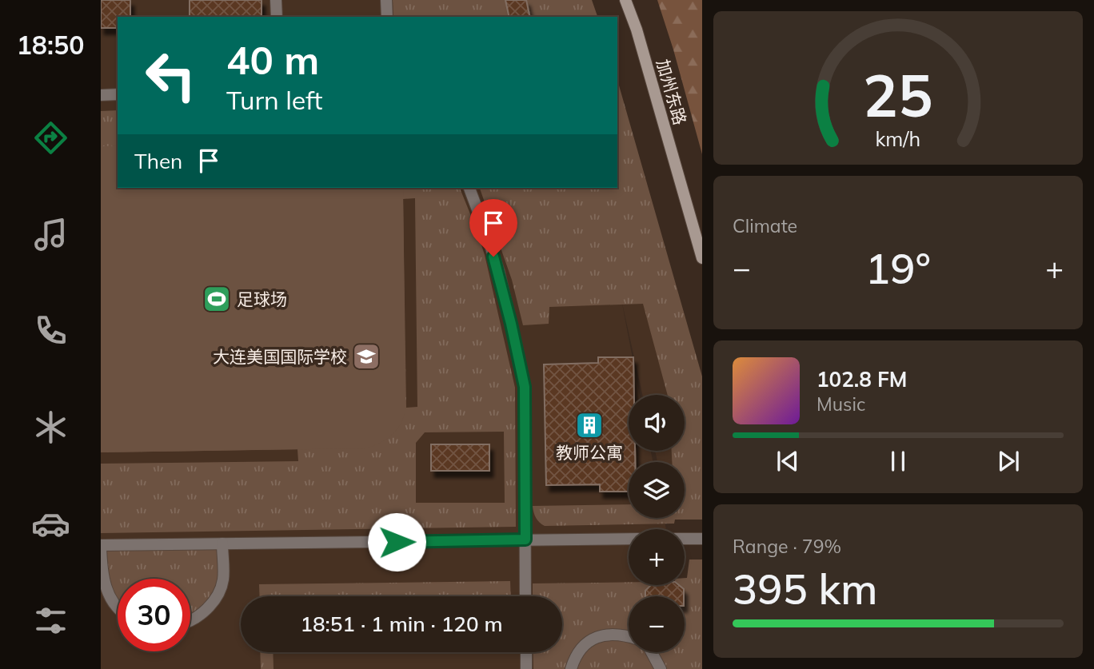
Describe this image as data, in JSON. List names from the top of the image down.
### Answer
{
  "streets": {
    "street": ["加州东路"]
  },
  "places": {
    "sports": ["足球场"],
    "school or university": ["大连美国国际学校"],
    "building": ["教师公寓"]
  },
  "page": {
    "tabs": "18:50",
    "turn": ["40 m", "Turn left"],
    "then": "Then",
    "tile": [
      "Climate",
      ["Range · 79%", "395 km"]
    ],
    "heat": ["−", "19°", "+"],
    "song": ["102.8 FM", "Music"],
    "map_buttons": ["+", "−"],
    "limit": "30",
    "trip": "18:51 · 1 min · 120 m",
    "gauge": ["25", "km/h"]
  }
}
